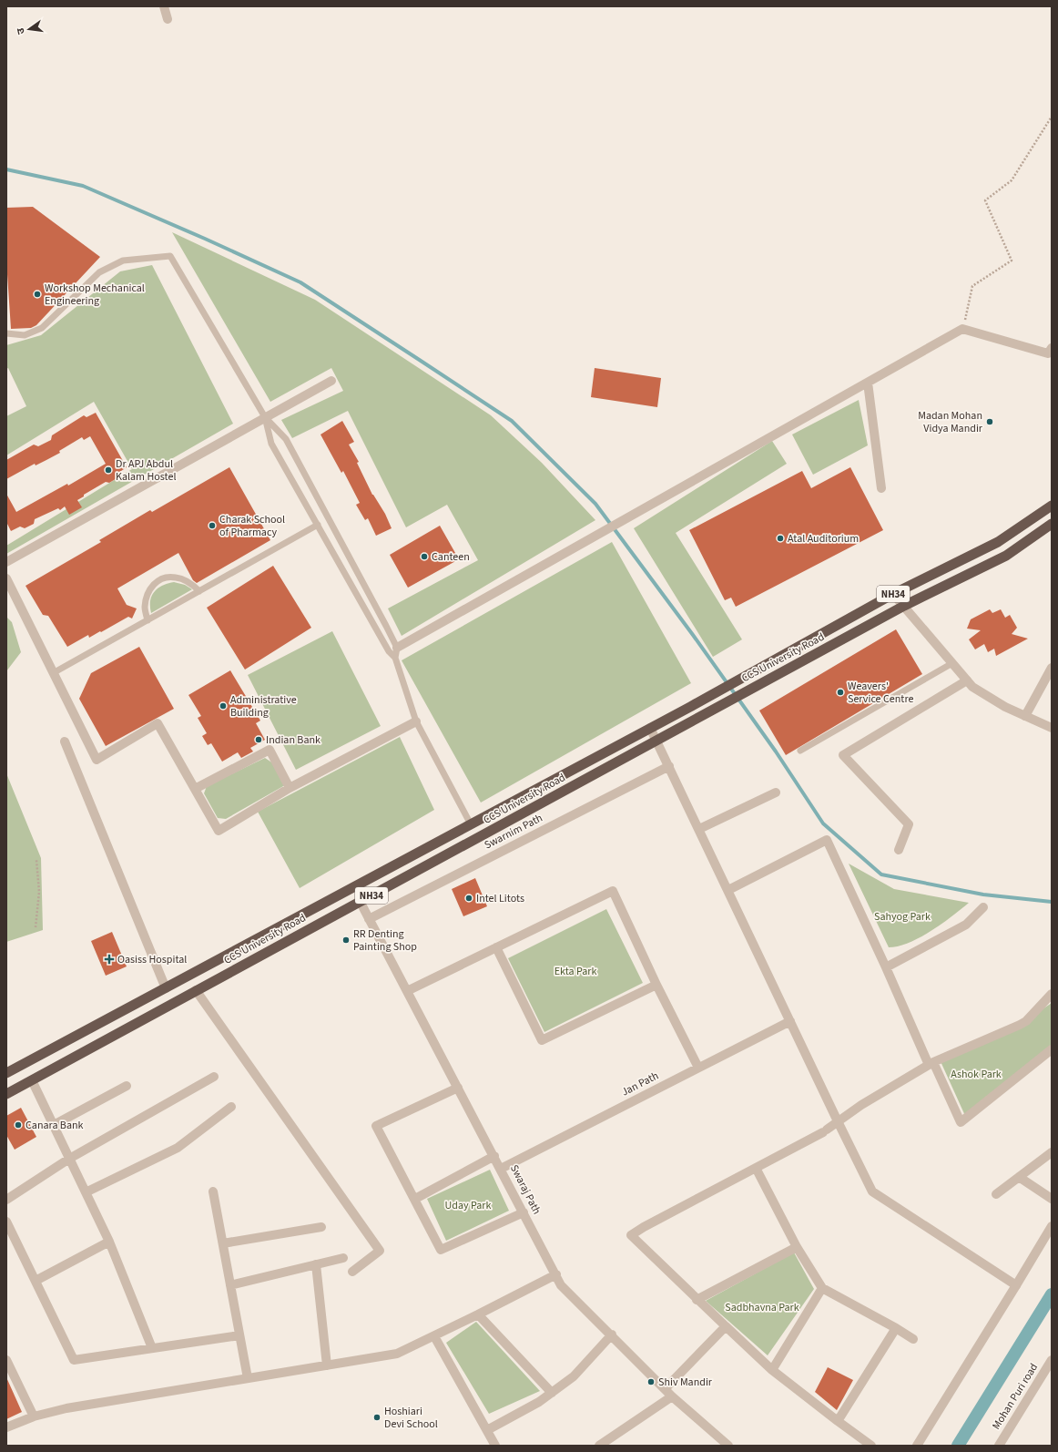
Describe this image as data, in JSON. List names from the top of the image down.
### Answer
{
  "streets": {
    "highway": ["NH34", "CCS University Road"],
    "street": [
      "Swarnim Path",
      "Jan Path",
      "Swaraj Path",
      "Mohan Puri road"
    ]
  },
  "crossings": [
    ["CCS University Road", "Swaraj Path"],
    ["Swarnim Path", "Swaraj Path"],
    ["Jan Path", "Swaraj Path"]
  ],
  "parks": [
    "Sahyog Park",
    "Ekta Park",
    "Ashok Park",
    "Uday Park",
    "Sadbhavna Park"
  ],
  "places": {
    "other": [
      "Workshop Mechanical Engineering",
      "Madan Mohan Vidya Mandir",
      "Dr APJ Abdul Kalam Hostel",
      "Charak School of Pharmacy",
      "Atal Auditorium",
      "Canteen",
      "Weavers' Service Centre",
      "Administrative Building",
      "Indian Bank",
      "Intel Litots",
      "RR Denting Painting Shop",
      "Canara Bank",
      "Shiv Mandir",
      "Hoshiari Devi School"
    ],
    "health": ["Oasiss Hospital"]
  },
  "north": "left"
}
